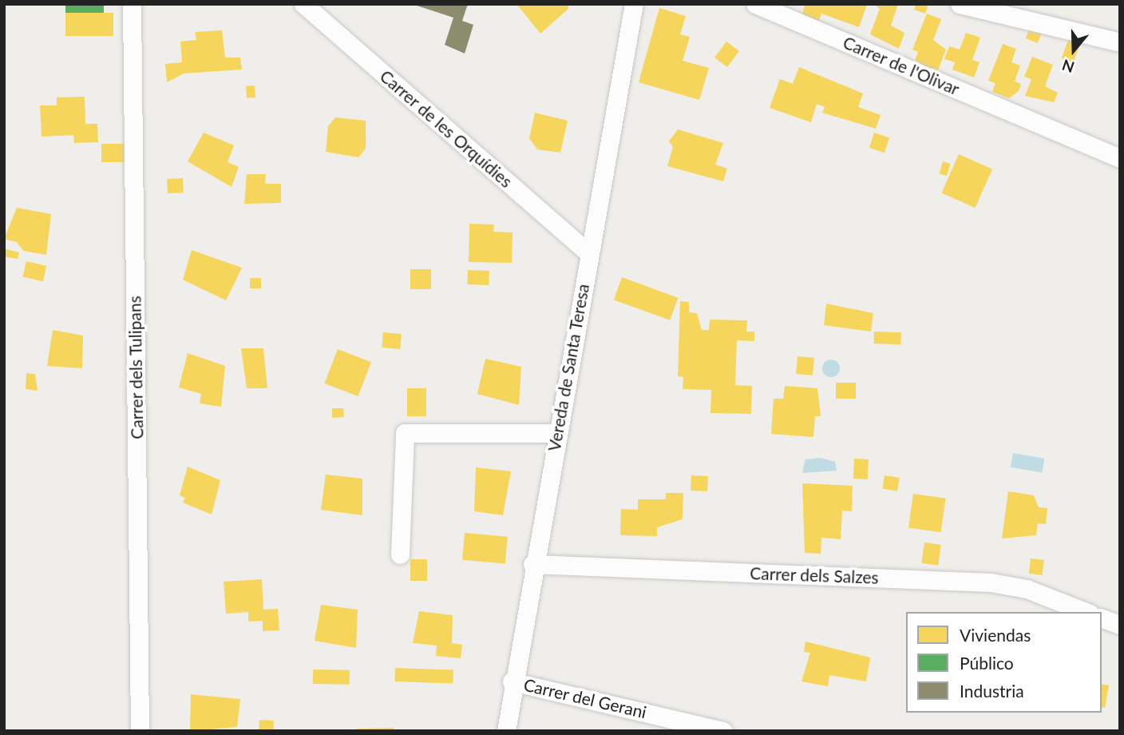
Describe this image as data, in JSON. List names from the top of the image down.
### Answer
{
  "streets": {
    "street": [
      "Carrer de l'Olivar",
      "Carrer de les Orquídies",
      "Carrer dels Tulipans",
      "Vereda de Santa Teresa",
      "Carrer dels Salzes",
      "Carrer del Gerani"
    ]
  },
  "crossings": [
    ["Carrer de les Orquídies", "Vereda de Santa Teresa"],
    ["Vereda de Santa Teresa", "Carrer dels Salzes"],
    ["Vereda de Santa Teresa", "Carrer del Gerani"]
  ],
  "legend": ["Viviendas", "Público", "Industria"],
  "north": "bottom"
}
